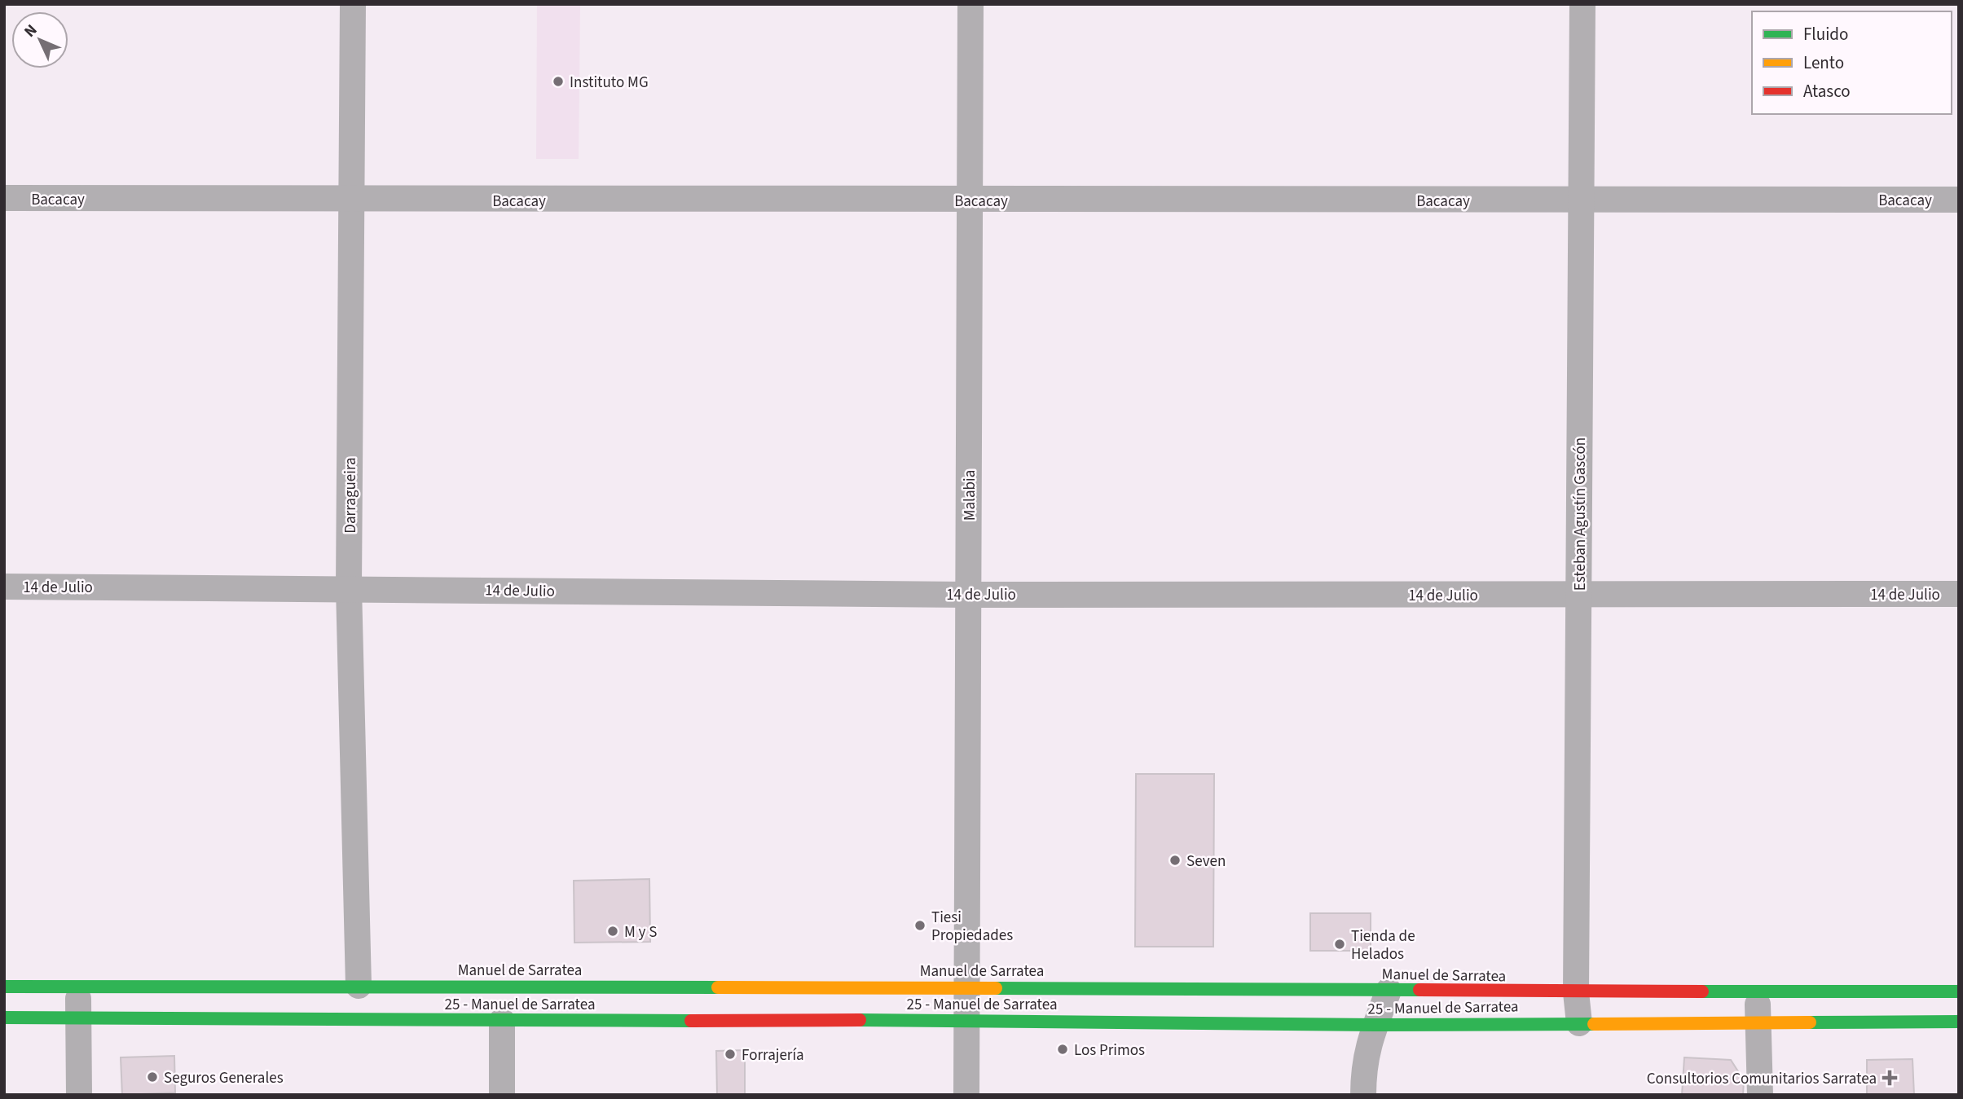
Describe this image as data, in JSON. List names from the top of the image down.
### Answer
{
  "streets": {
    "main road": ["Manuel de Sarratea", "25 - Manuel de Sarratea"],
    "street": [
      "Bacacay",
      "Darragueira",
      "Malabia",
      "Esteban Agustín Gascón",
      "14 de Julio"
    ]
  },
  "crossings": [
    ["Bacacay", "Darragueira"],
    ["Bacacay", "Malabia"],
    ["Bacacay", "Esteban Agustín Gascón"],
    ["Darragueira", "14 de Julio"],
    ["Darragueira", "Manuel de Sarratea"],
    ["Malabia", "14 de Julio"],
    ["Malabia", "Manuel de Sarratea"],
    ["Malabia", "25 - Manuel de Sarratea"],
    ["Esteban Agustín Gascón", "14 de Julio"],
    ["Esteban Agustín Gascón", "Manuel de Sarratea"],
    ["Esteban Agustín Gascón", "25 - Manuel de Sarratea"]
  ],
  "places": {
    "other": [
      "Instituto MG",
      "Seven",
      "Tiesi Propiedades",
      "M y S",
      "Tienda de Helados",
      "Los Primos",
      "Forrajería",
      "Seguros Generales"
    ],
    "health": ["Consultorios Comunitarios Sarratea"]
  },
  "legend": ["Fluido", "Lento", "Atasco"],
  "north": "top left"
}
